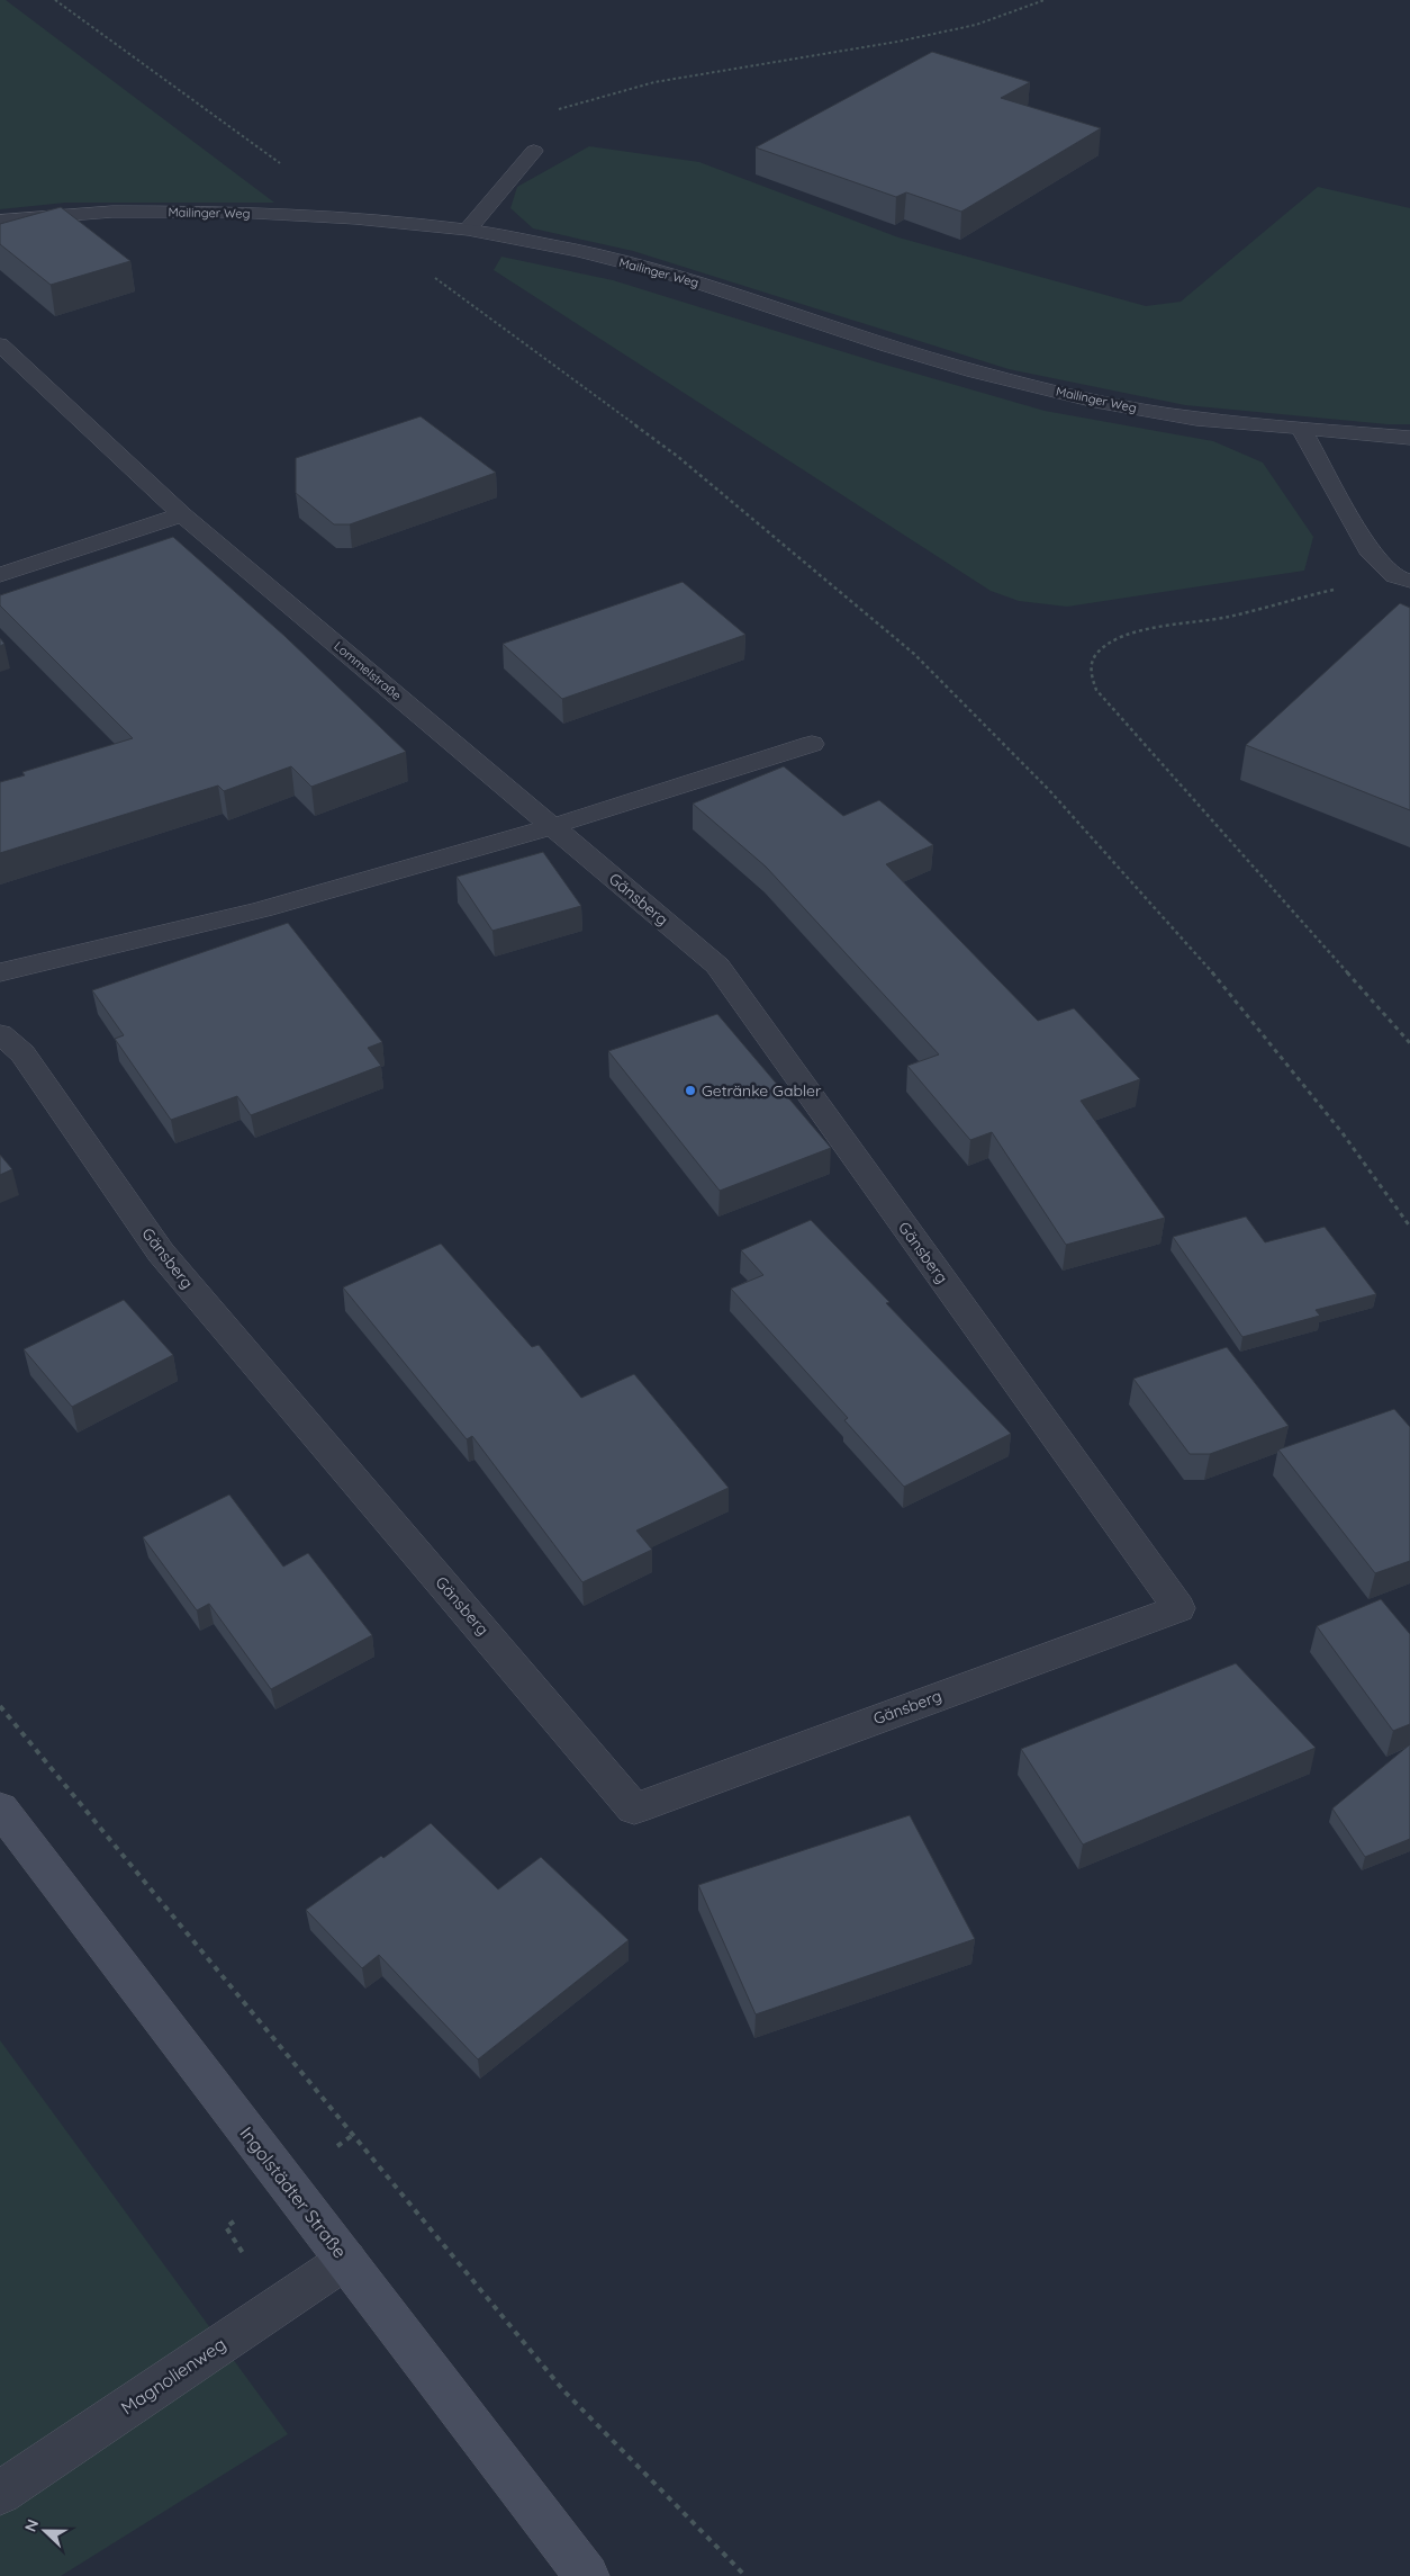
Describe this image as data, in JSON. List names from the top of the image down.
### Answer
{
  "streets": {
    "main road": ["Ingolstädter Straße"],
    "street": [
      "Mailinger Weg",
      "Lommelstraße",
      "Gänsberg",
      "Magnolienweg"
    ]
  },
  "crossings": [
    ["Lommelstraße", "Gänsberg"],
    ["Ingolstädter Straße", "Magnolienweg"]
  ],
  "places": ["Getränke Gabler"],
  "north": "left"
}
